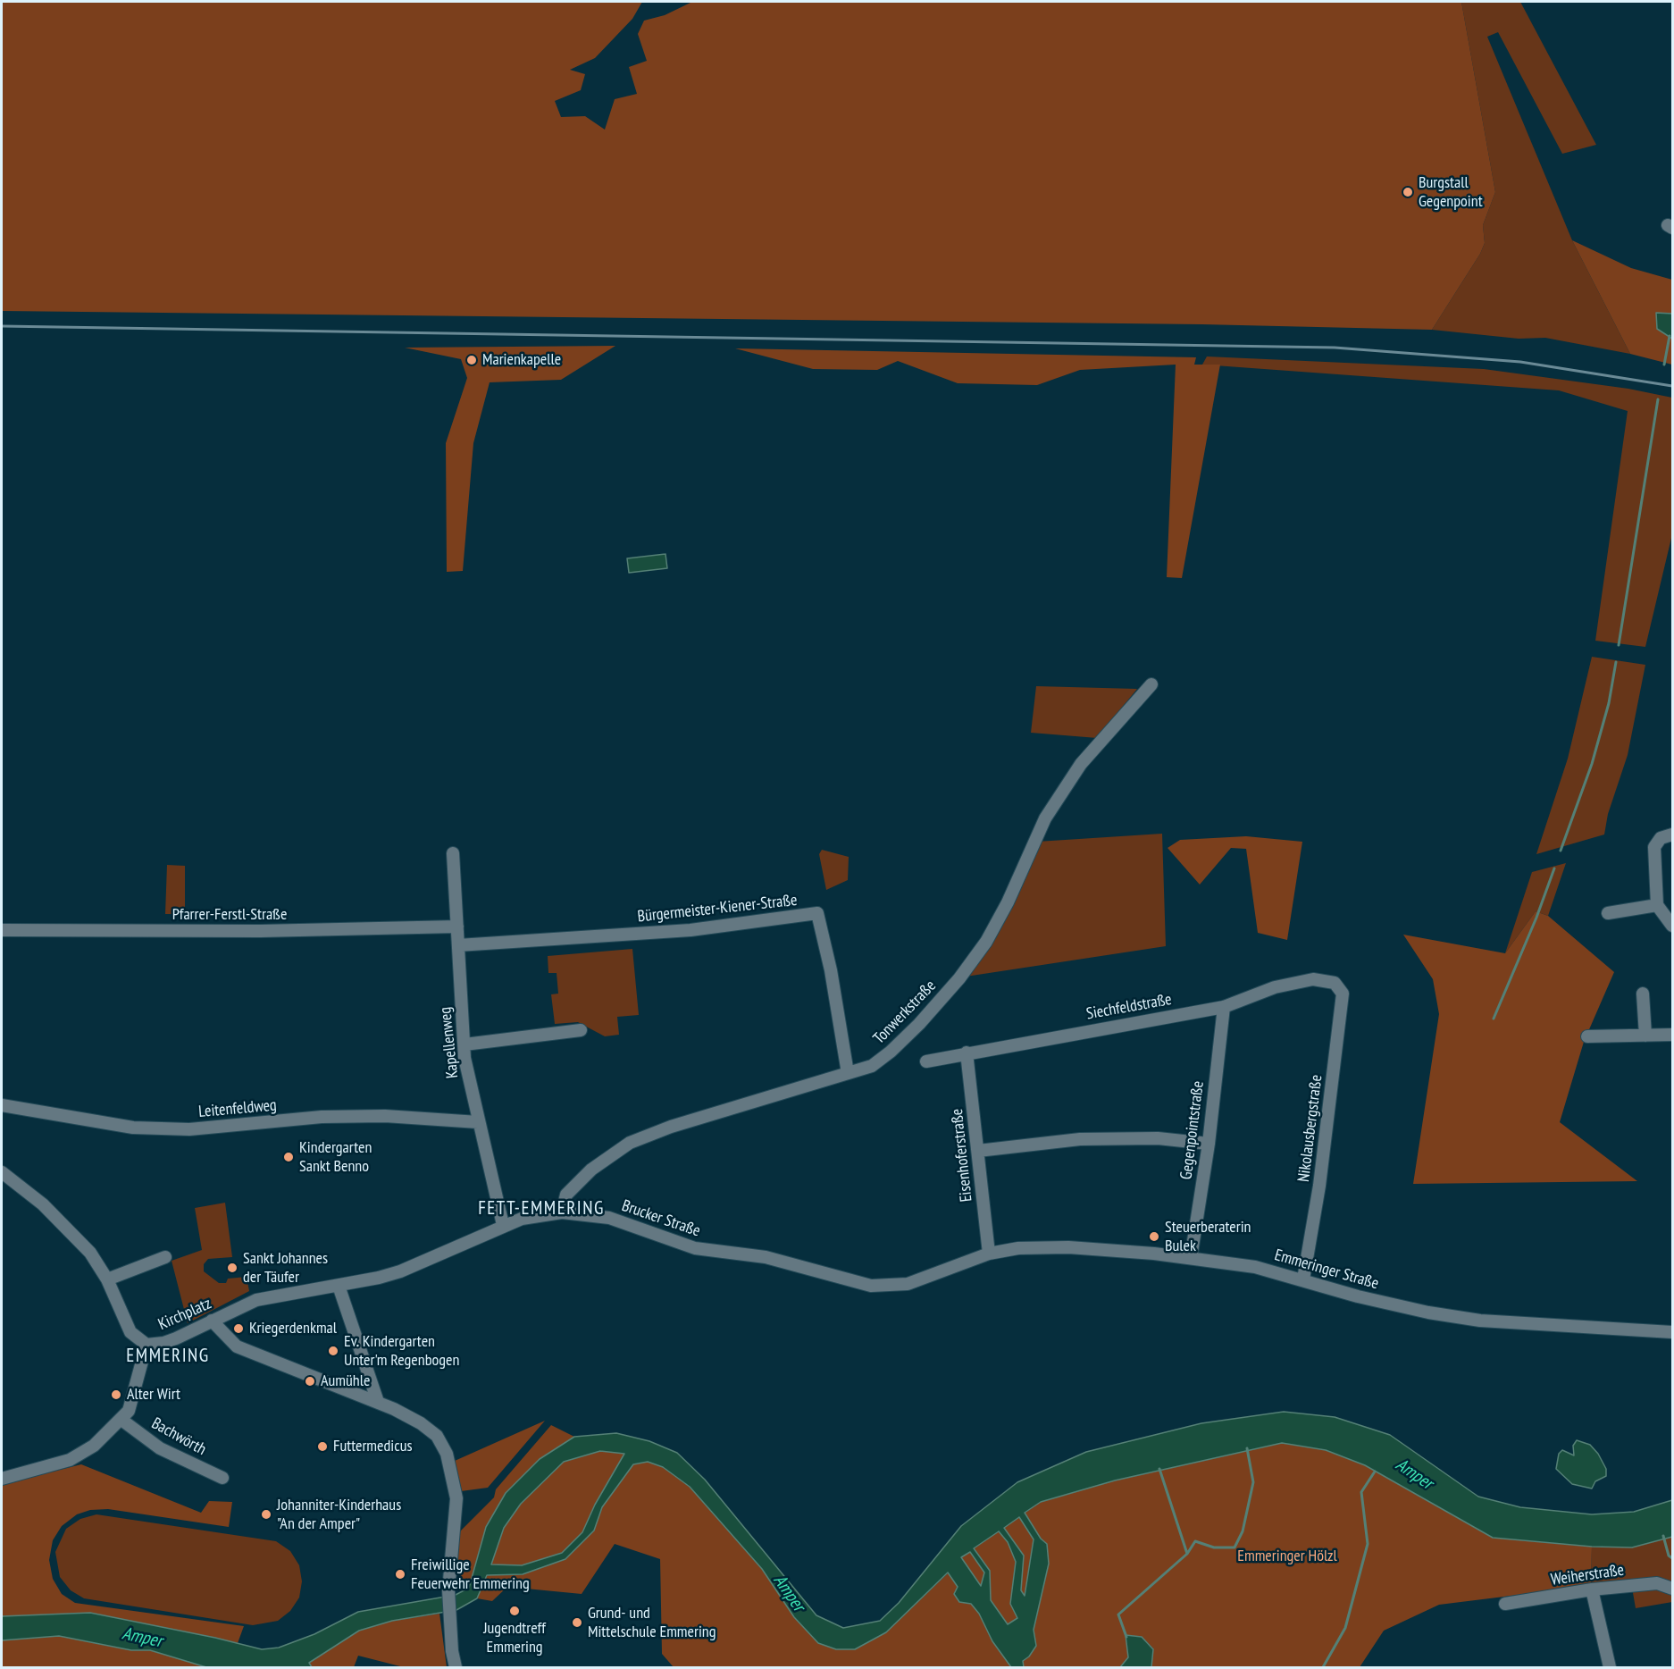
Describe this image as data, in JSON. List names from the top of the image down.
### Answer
{
  "streets": {
    "street": [
      "Bürgermeister-Kiener-Straße",
      "Pfarrer-Ferstl-Straße",
      "Siechfeldstraße",
      "Tonwerkstraße",
      "Kapellenweg",
      "Leitenfeldweg",
      "Nikolausbergstraße",
      "Gegenpointstraße",
      "Eisenhoferstraße",
      "Brucker Straße",
      "Emmeringer Straße",
      "Kirchplatz",
      "Bachwörth",
      "Weiherstraße"
    ]
  },
  "crossings": [
    ["Bürgermeister-Kiener-Straße", "Tonwerkstraße"],
    ["Bürgermeister-Kiener-Straße", "Kapellenweg"],
    ["Pfarrer-Ferstl-Straße", "Kapellenweg"],
    ["Siechfeldstraße", "Nikolausbergstraße"],
    ["Siechfeldstraße", "Gegenpointstraße"],
    ["Siechfeldstraße", "Eisenhoferstraße"],
    ["Tonwerkstraße", "Brucker Straße"],
    ["Kapellenweg", "Leitenfeldweg"],
    ["Kapellenweg", "Brucker Straße"],
    ["Nikolausbergstraße", "Emmeringer Straße"],
    ["Gegenpointstraße", "Emmeringer Straße"],
    ["Eisenhoferstraße", "Emmeringer Straße"],
    ["Brucker Straße", "Emmeringer Straße"],
    ["Brucker Straße", "Kirchplatz"]
  ],
  "districts": ["FETT-EMMERING", "EMMERING"],
  "water": ["Amper"],
  "parks": ["Emmeringer Hölzl"],
  "places": [
    "Burgstall Gegenpoint",
    "Marienkapelle",
    "Kindergarten Sankt Benno",
    "Steuerberaterin Bulek",
    "Sankt Johannes der Täufer",
    "Kriegerdenkmal",
    "Ev. Kindergarten Unter'm Regenbogen",
    "Aumühle",
    "Alter Wirt",
    "Futtermedicus",
    "Johanniter-Kinderhaus \"An der Amper\"",
    "Freiwillige Feuerwehr Emmering",
    "Jugendtreff Emmering",
    "Grund- und Mittelschule Emmering"
  ]
}
